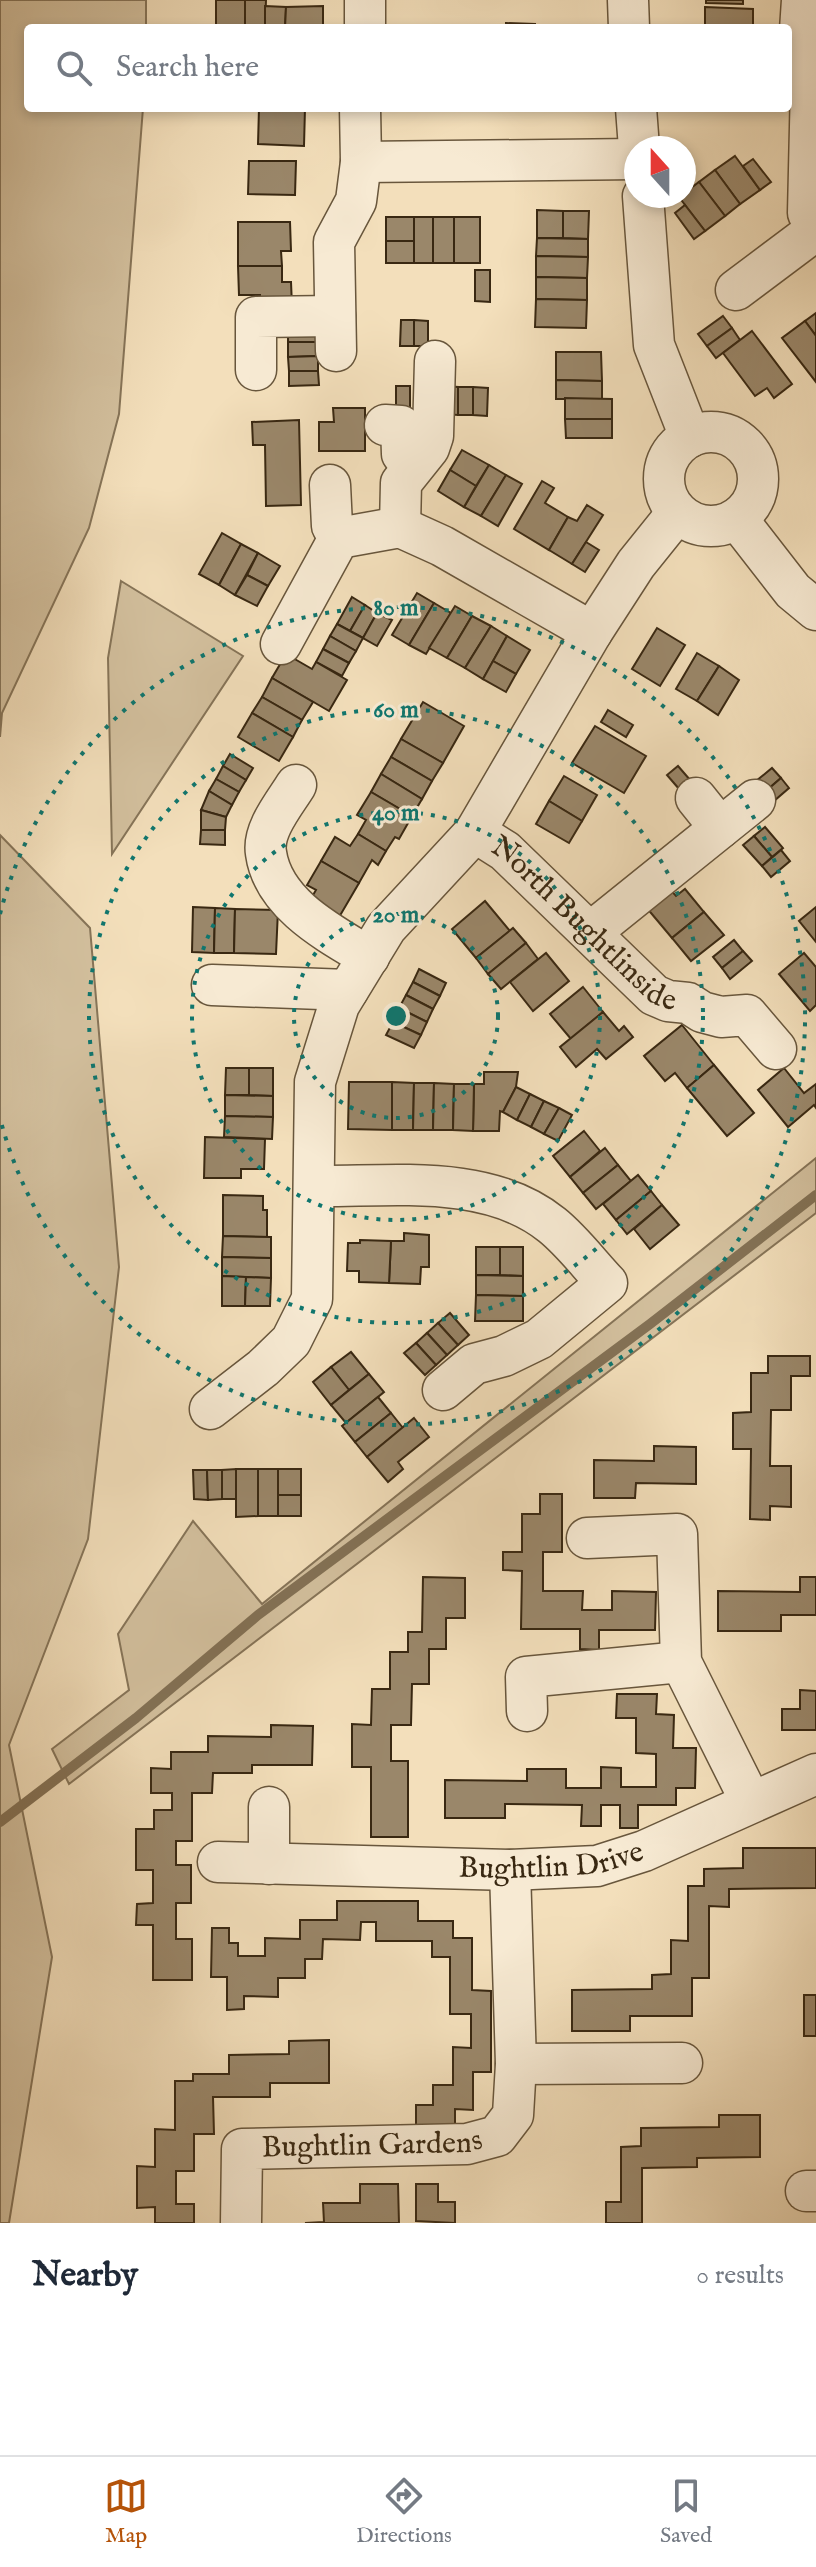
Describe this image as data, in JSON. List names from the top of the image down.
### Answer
{
  "streets": {
    "street": ["North Bughtlinside", "Bughtlin Drive", "Bughtlin Gardens"]
  },
  "crossings": [
    ["Bughtlin Drive", "Bughtlin Gardens"]
  ],
  "north": "top",
  "page": {
    "search": "Search here",
    "heading": ["Nearby", "0 results"],
    "nav": ["Map", "Directions", "Saved"]
  },
  "rings": [
    "80 m",
    "60 m",
    "40 m",
    "20 m"
  ]
}
